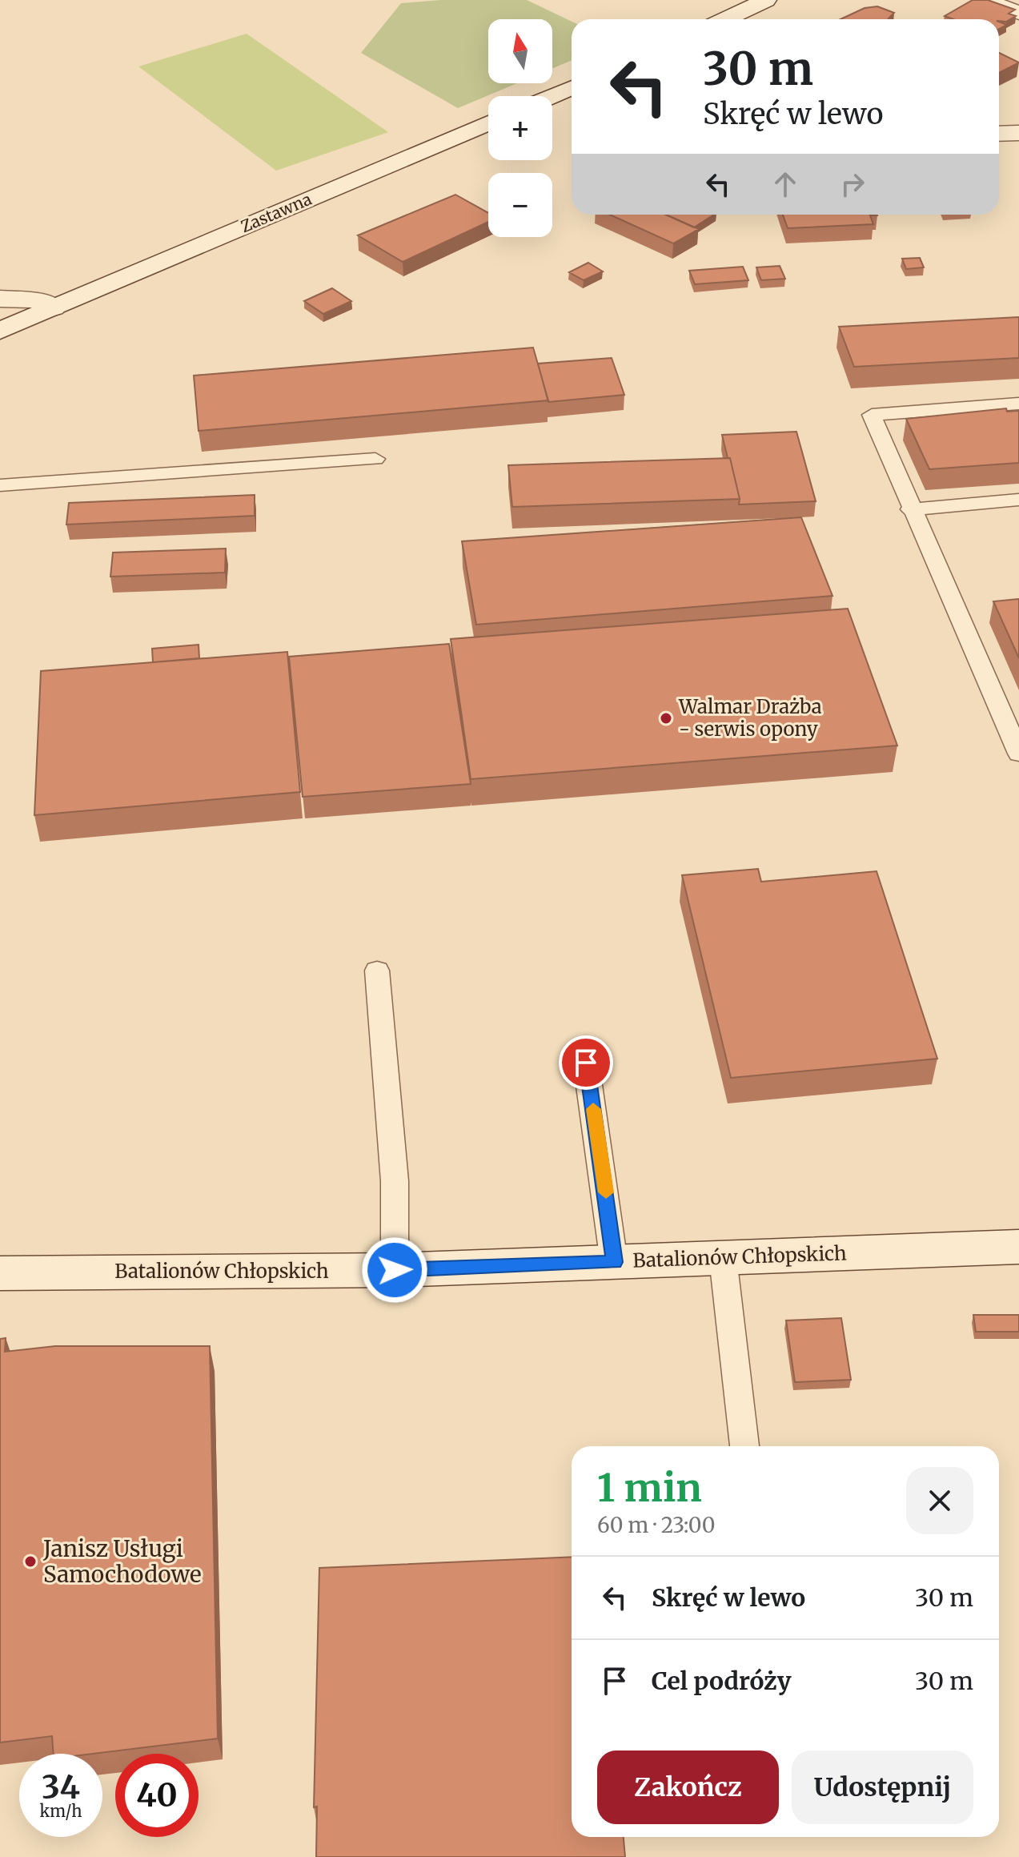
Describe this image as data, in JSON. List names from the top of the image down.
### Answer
{
  "streets": {
    "main road": ["Zastawna", "Batalionów Chłopskich"]
  },
  "places": ["Walmar Drażba - serwis opony", "Janisz Usługi Samochodowe"],
  "north": "top",
  "page": {
    "map_buttons": ["+", "−"],
    "turn": ["30 m", "Skręć w lewo"],
    "heading": ["1 min", "60 m · 23:00"],
    "list": [
      {
        "name": "Skręć w lewo",
        "value": "30 m"
      },
      {
        "name": "Cel podróży",
        "value": "30 m"
      }
    ],
    "buttons": ["Zakończ", "Udostępnij"],
    "speed": "34 km/h",
    "limit": "40"
  }
}
